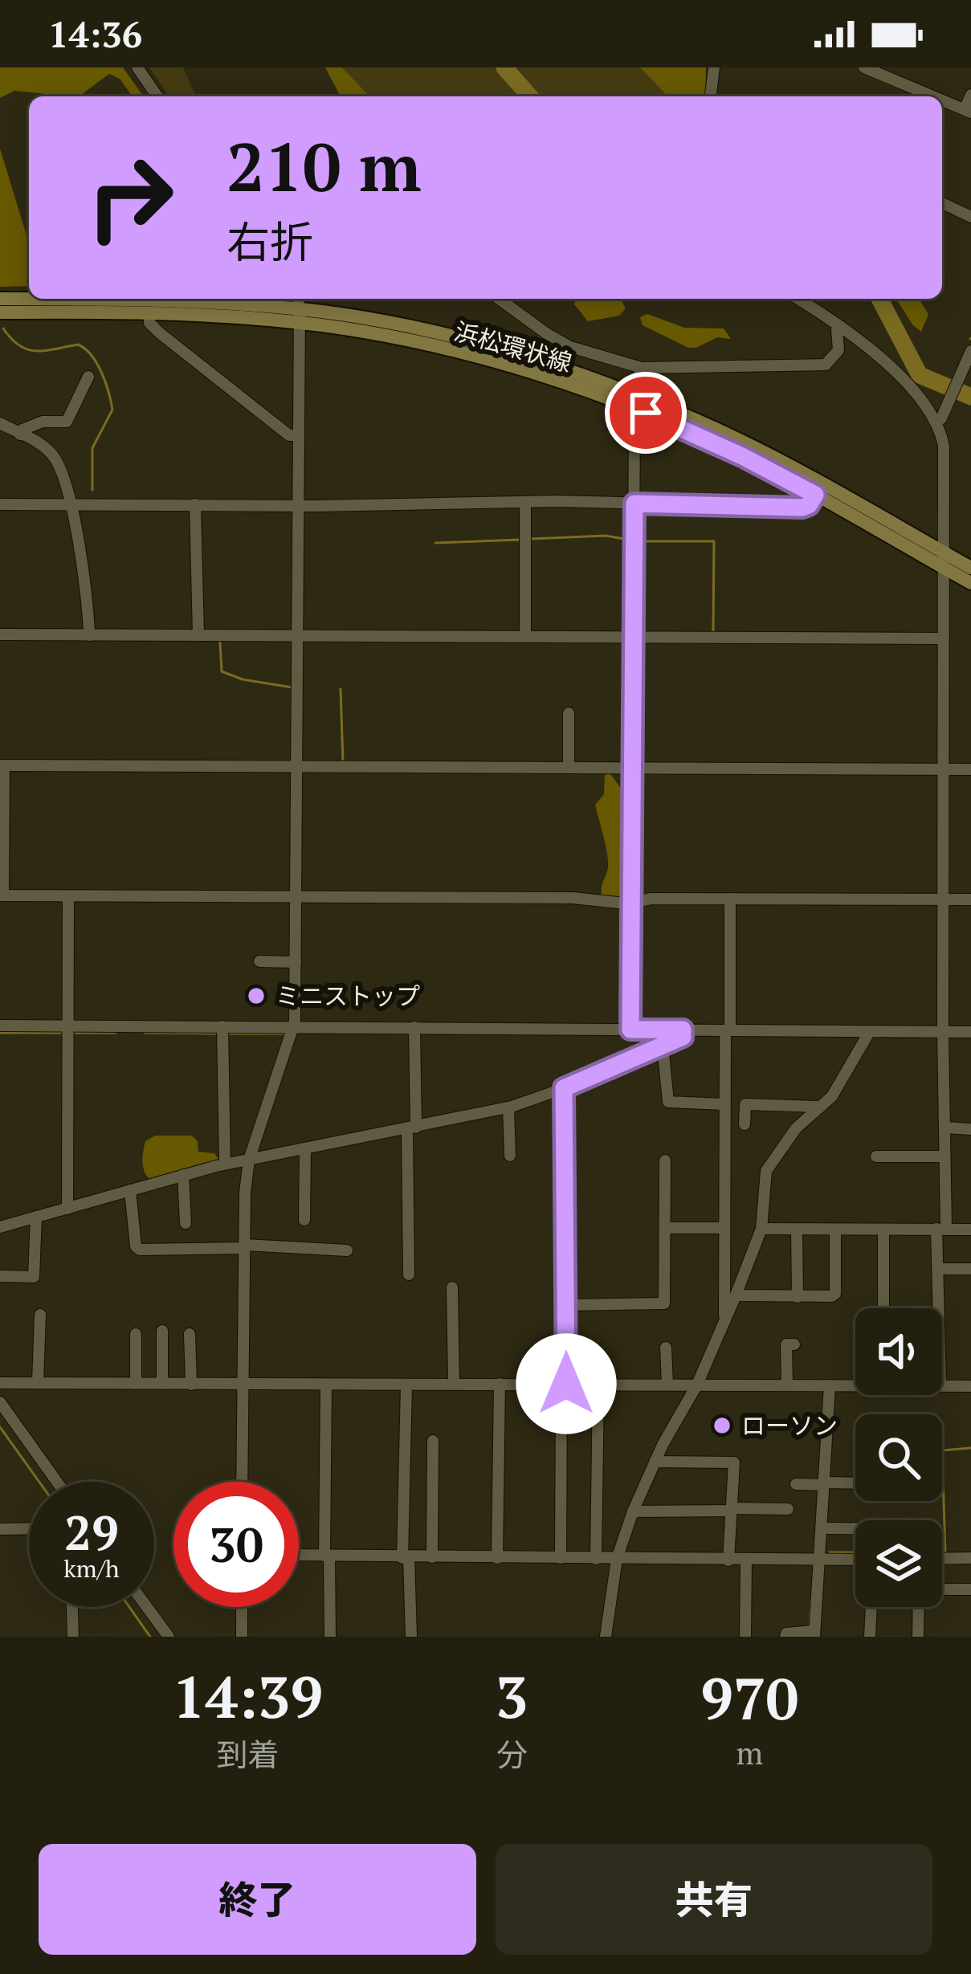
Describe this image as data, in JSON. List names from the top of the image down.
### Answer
{
  "streets": {
    "main road": ["浜松環状線"]
  },
  "places": ["ミニストップ", "ローソン"],
  "page": {
    "status": "14:36",
    "turn": ["210 m", "右折"],
    "speed": "29 km/h",
    "limit": "30",
    "eta": [
      "14:39",
      "到着",
      "3",
      "分",
      "970",
      "m"
    ],
    "buttons": ["終了", "共有"]
  }
}
